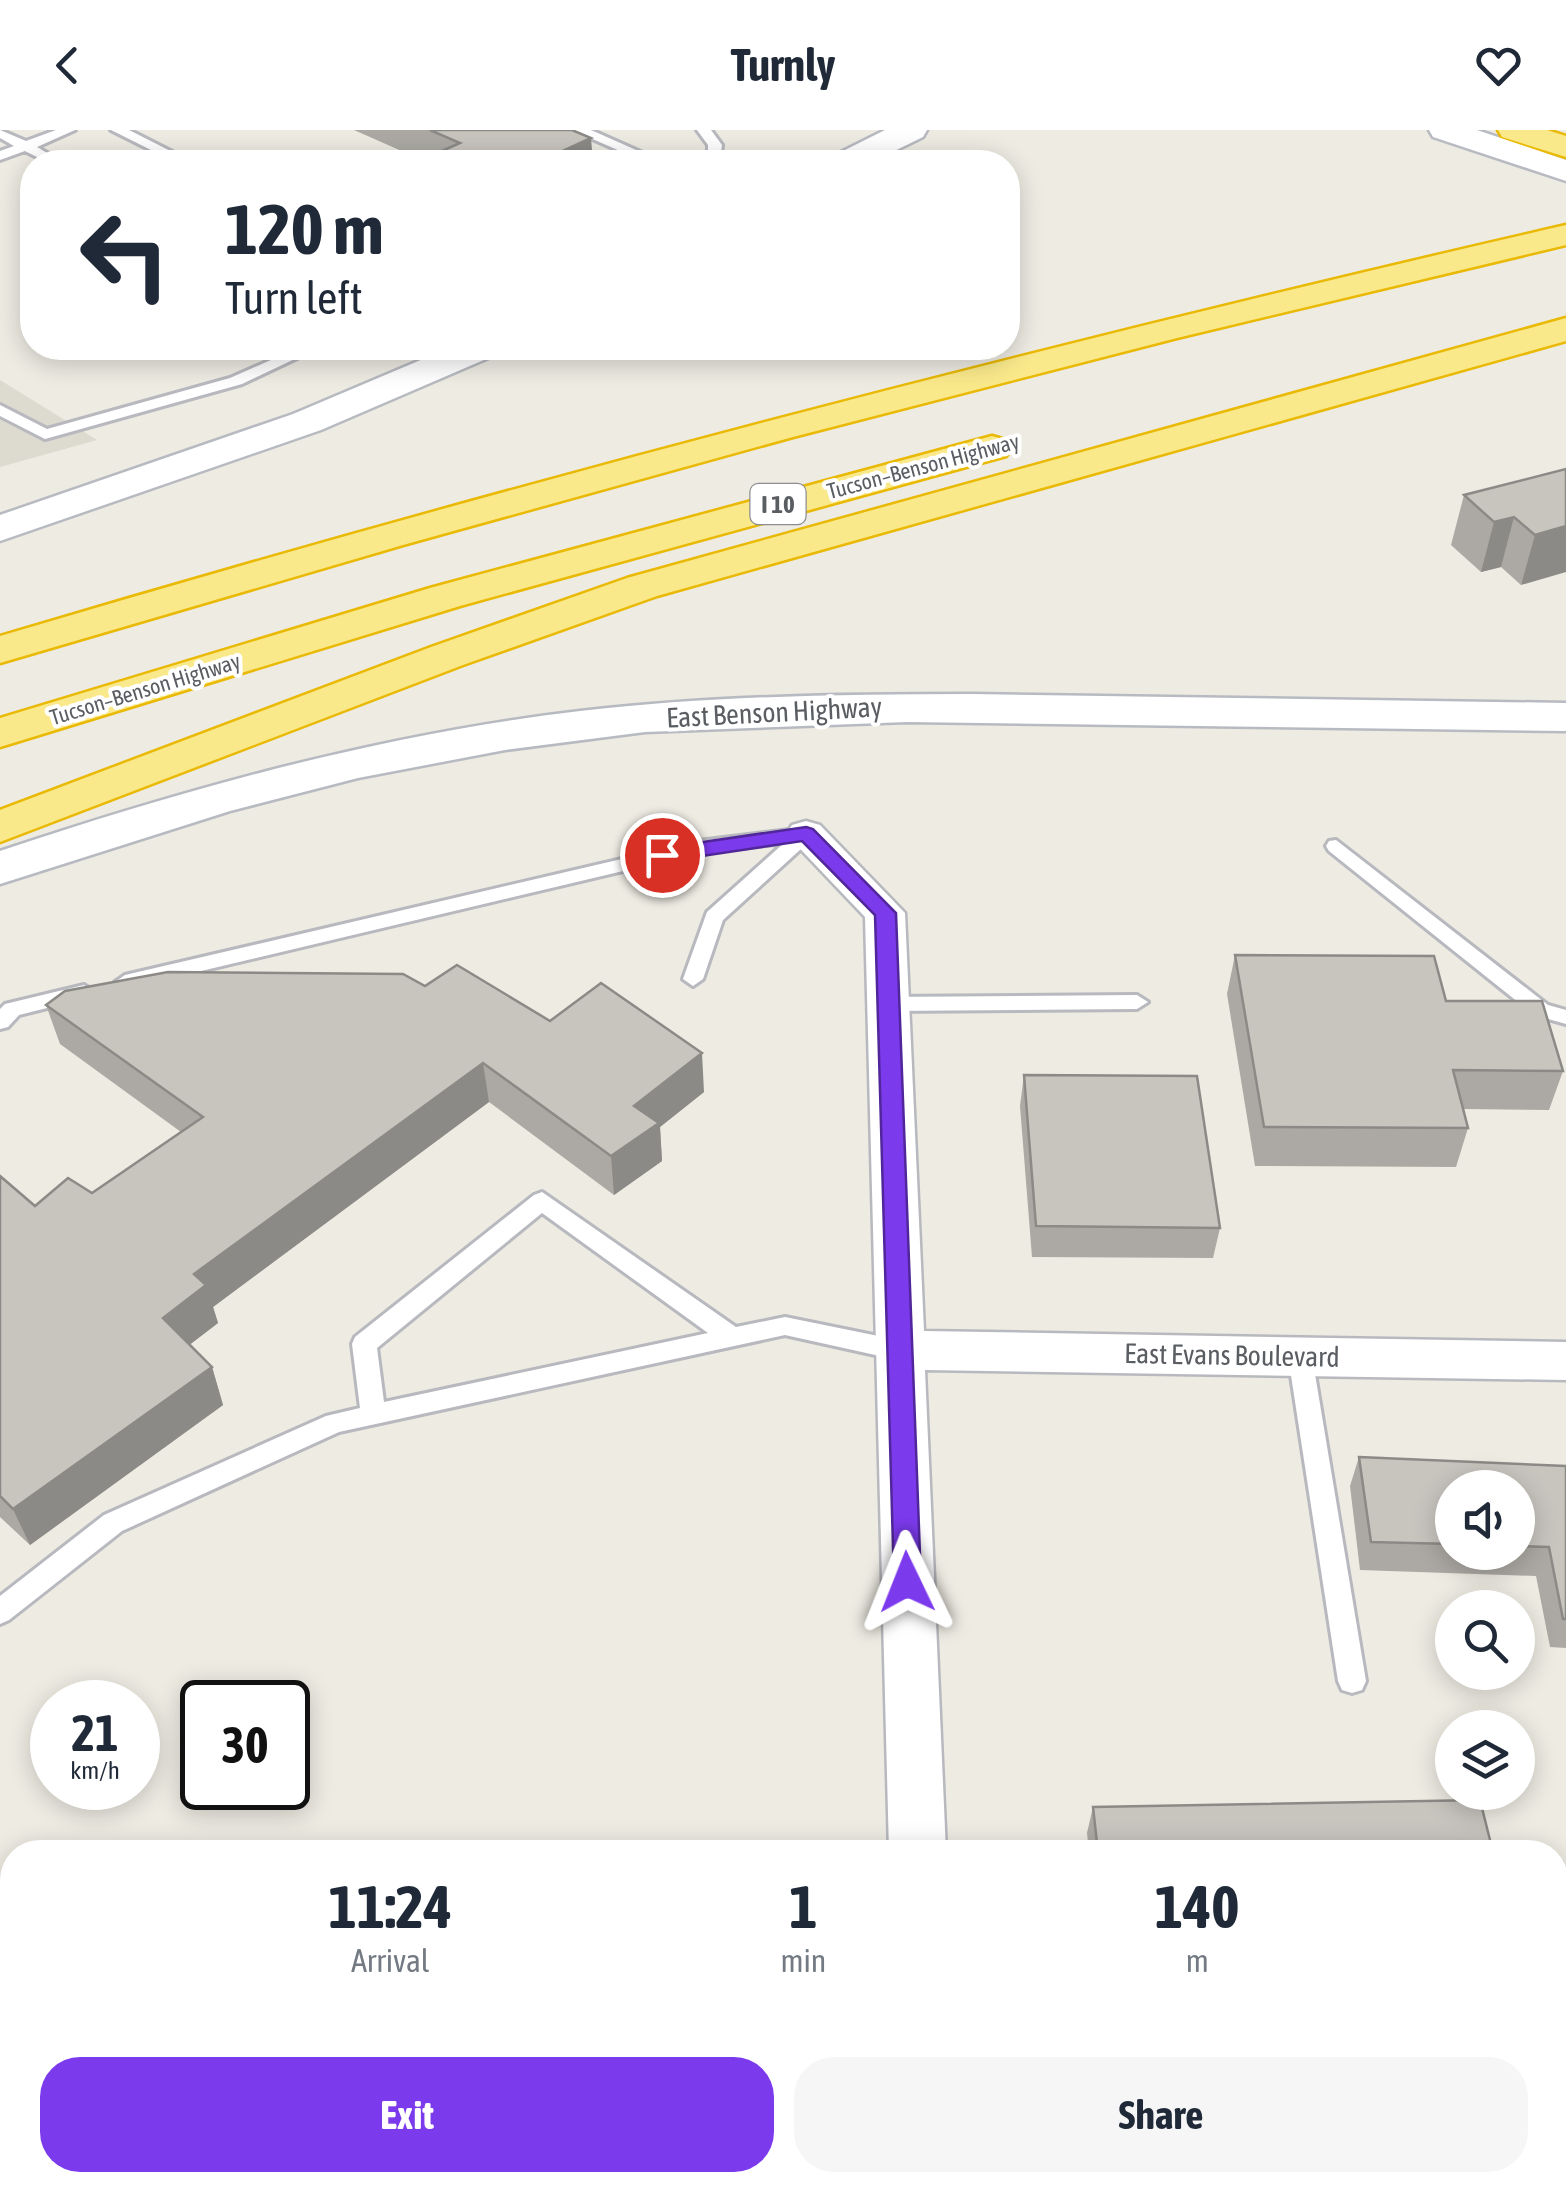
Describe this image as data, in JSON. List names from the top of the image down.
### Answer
{
  "streets": {
    "highway": ["Tucson–Benson Highway", "I 10"],
    "main road": ["East Benson Highway"],
    "street": ["East Evans Boulevard"]
  },
  "page": {
    "header": "Turnly",
    "turn": ["120 m", "Turn left"],
    "speed": "21 km/h",
    "limit": "30",
    "eta": [
      "11:24",
      "Arrival",
      "1",
      "min",
      "140",
      "m"
    ],
    "buttons": ["Exit", "Share"]
  }
}
